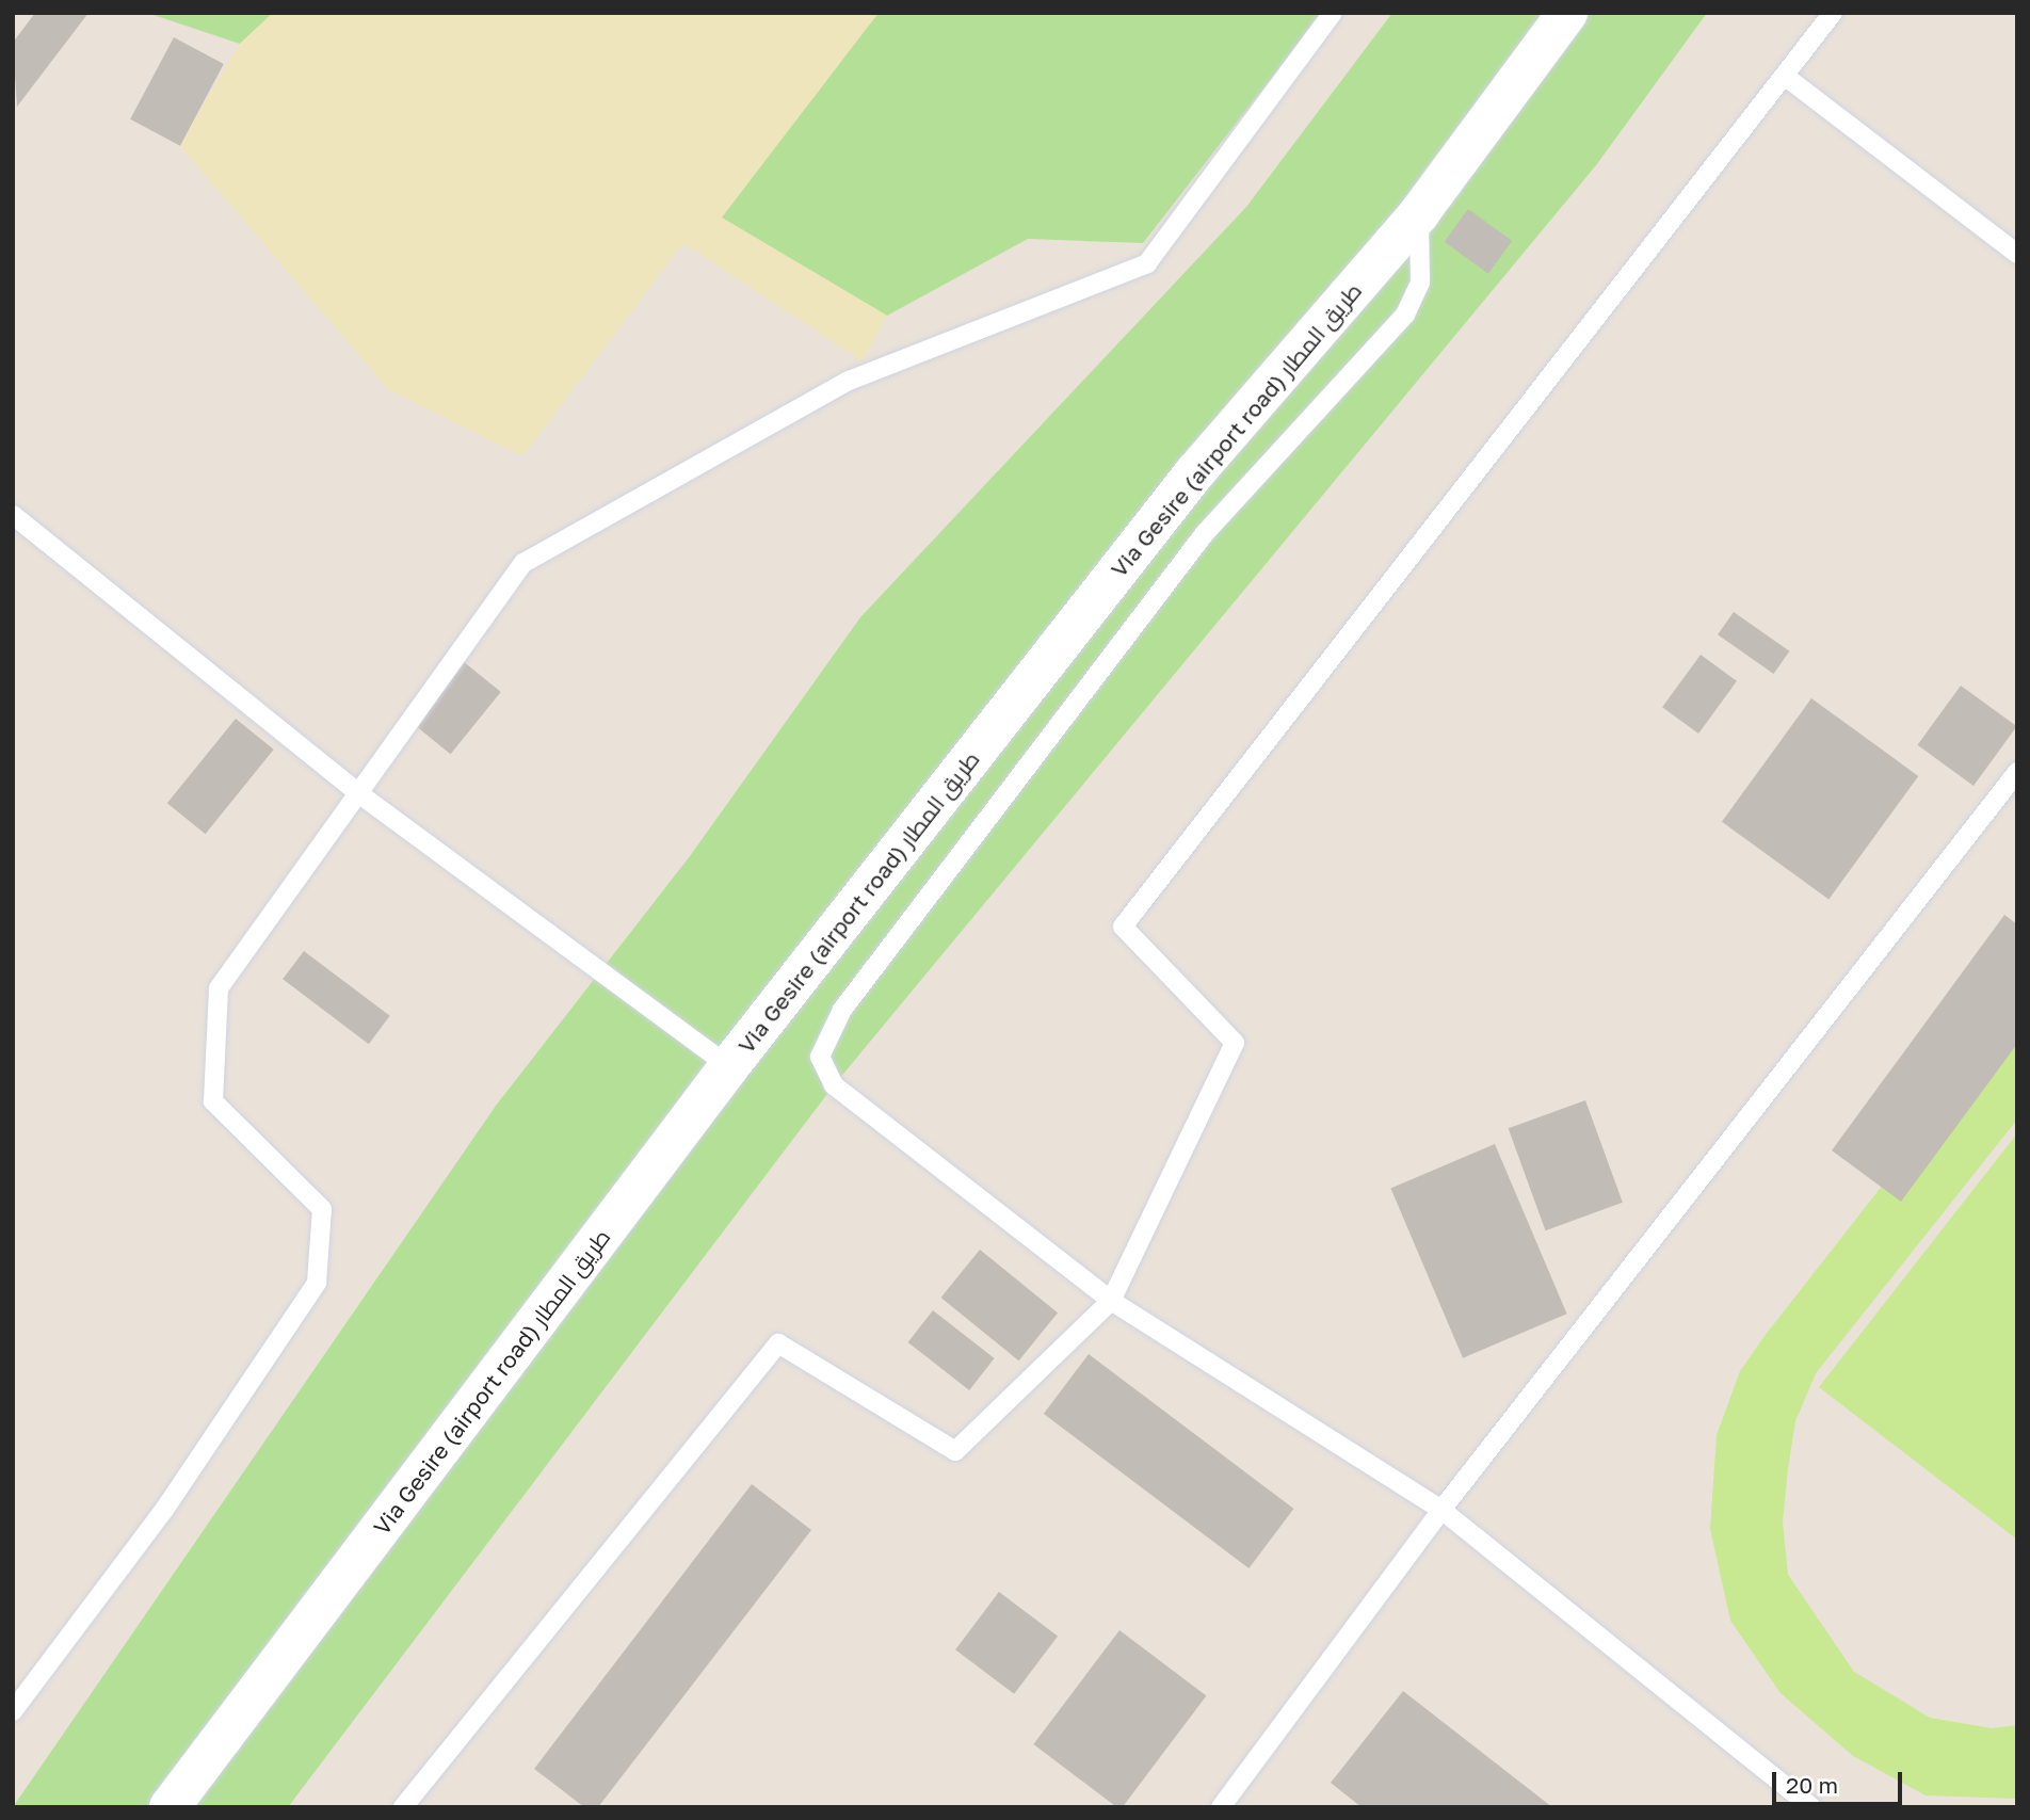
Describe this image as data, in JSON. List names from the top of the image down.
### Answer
{
  "streets": {
    "main road": ["Via Gesire (airport road) طريق المطار"]
  },
  "scale_bar": "20 m"
}
